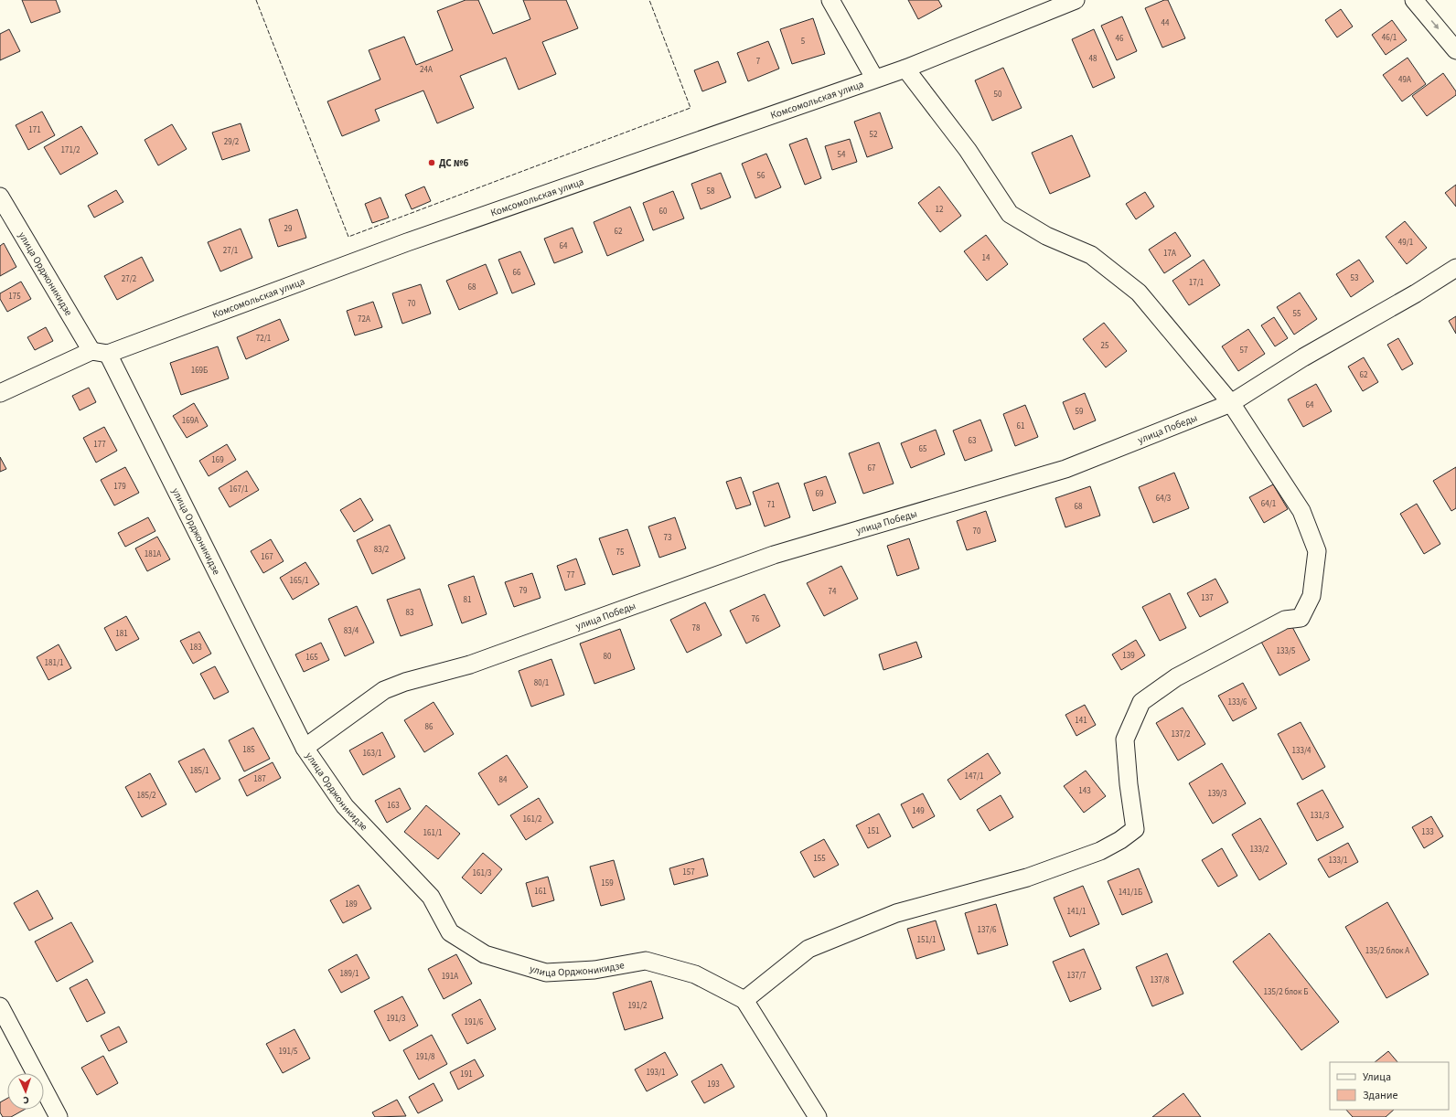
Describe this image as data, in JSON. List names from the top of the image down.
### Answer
{
  "streets": {
    "street": ["Комсомольская улица", "улица Орджоникидзе", "улица Победы"]
  },
  "crossings": [
    ["Комсомольская улица", "улица Орджоникидзе"],
    ["улица Орджоникидзе", "улица Победы"]
  ],
  "places": ["ДС №6"],
  "house_numbers": [
    "44",
    "46/1",
    "46",
    "5",
    "48",
    "7",
    "24А",
    "49А",
    "50",
    "171",
    "52",
    "29/2",
    "171/2",
    "54",
    "56",
    "58",
    "12",
    "60",
    "29",
    "62",
    "49/1",
    "64",
    "27/1",
    "17А",
    "14",
    "66",
    "53",
    "27/2",
    "17/1",
    "68",
    "175",
    "70",
    "55",
    "72А",
    "72/1",
    "25",
    "57",
    "169Б",
    "62",
    "64",
    "59",
    "169А",
    "61",
    "63",
    "177",
    "65",
    "169",
    "67",
    "179",
    "167/1",
    "69",
    "64/3",
    "64/1",
    "71",
    "68",
    "70",
    "73",
    "83/2",
    "75",
    "181А",
    "167",
    "77",
    "165/1",
    "79",
    "74",
    "137",
    "81",
    "83",
    "76",
    "78",
    "83/4",
    "181",
    "183",
    "133/5",
    "139",
    "80",
    "165",
    "181/1",
    "80/1",
    "133/6",
    "141",
    "86",
    "137/2",
    "185",
    "133/4",
    "163/1",
    "185/1",
    "147/1",
    "187",
    "84",
    "143",
    "139/3",
    "185/2",
    "163",
    "149",
    "131/3",
    "161/2",
    "151",
    "133",
    "161/1",
    "133/2",
    "155",
    "133/1",
    "157",
    "161/3",
    "159",
    "161",
    "141/1Б",
    "189",
    "141/1",
    "137/6",
    "151/1",
    "135/2 блок А",
    "189/1",
    "137/7",
    "191А",
    "137/8",
    "135/2 блок Б",
    "191/2",
    "191/3",
    "191/6",
    "191/5",
    "191/8",
    "193/1",
    "191",
    "193"
  ],
  "legend": ["Улица", "Здание"],
  "north": "bottom"
}
